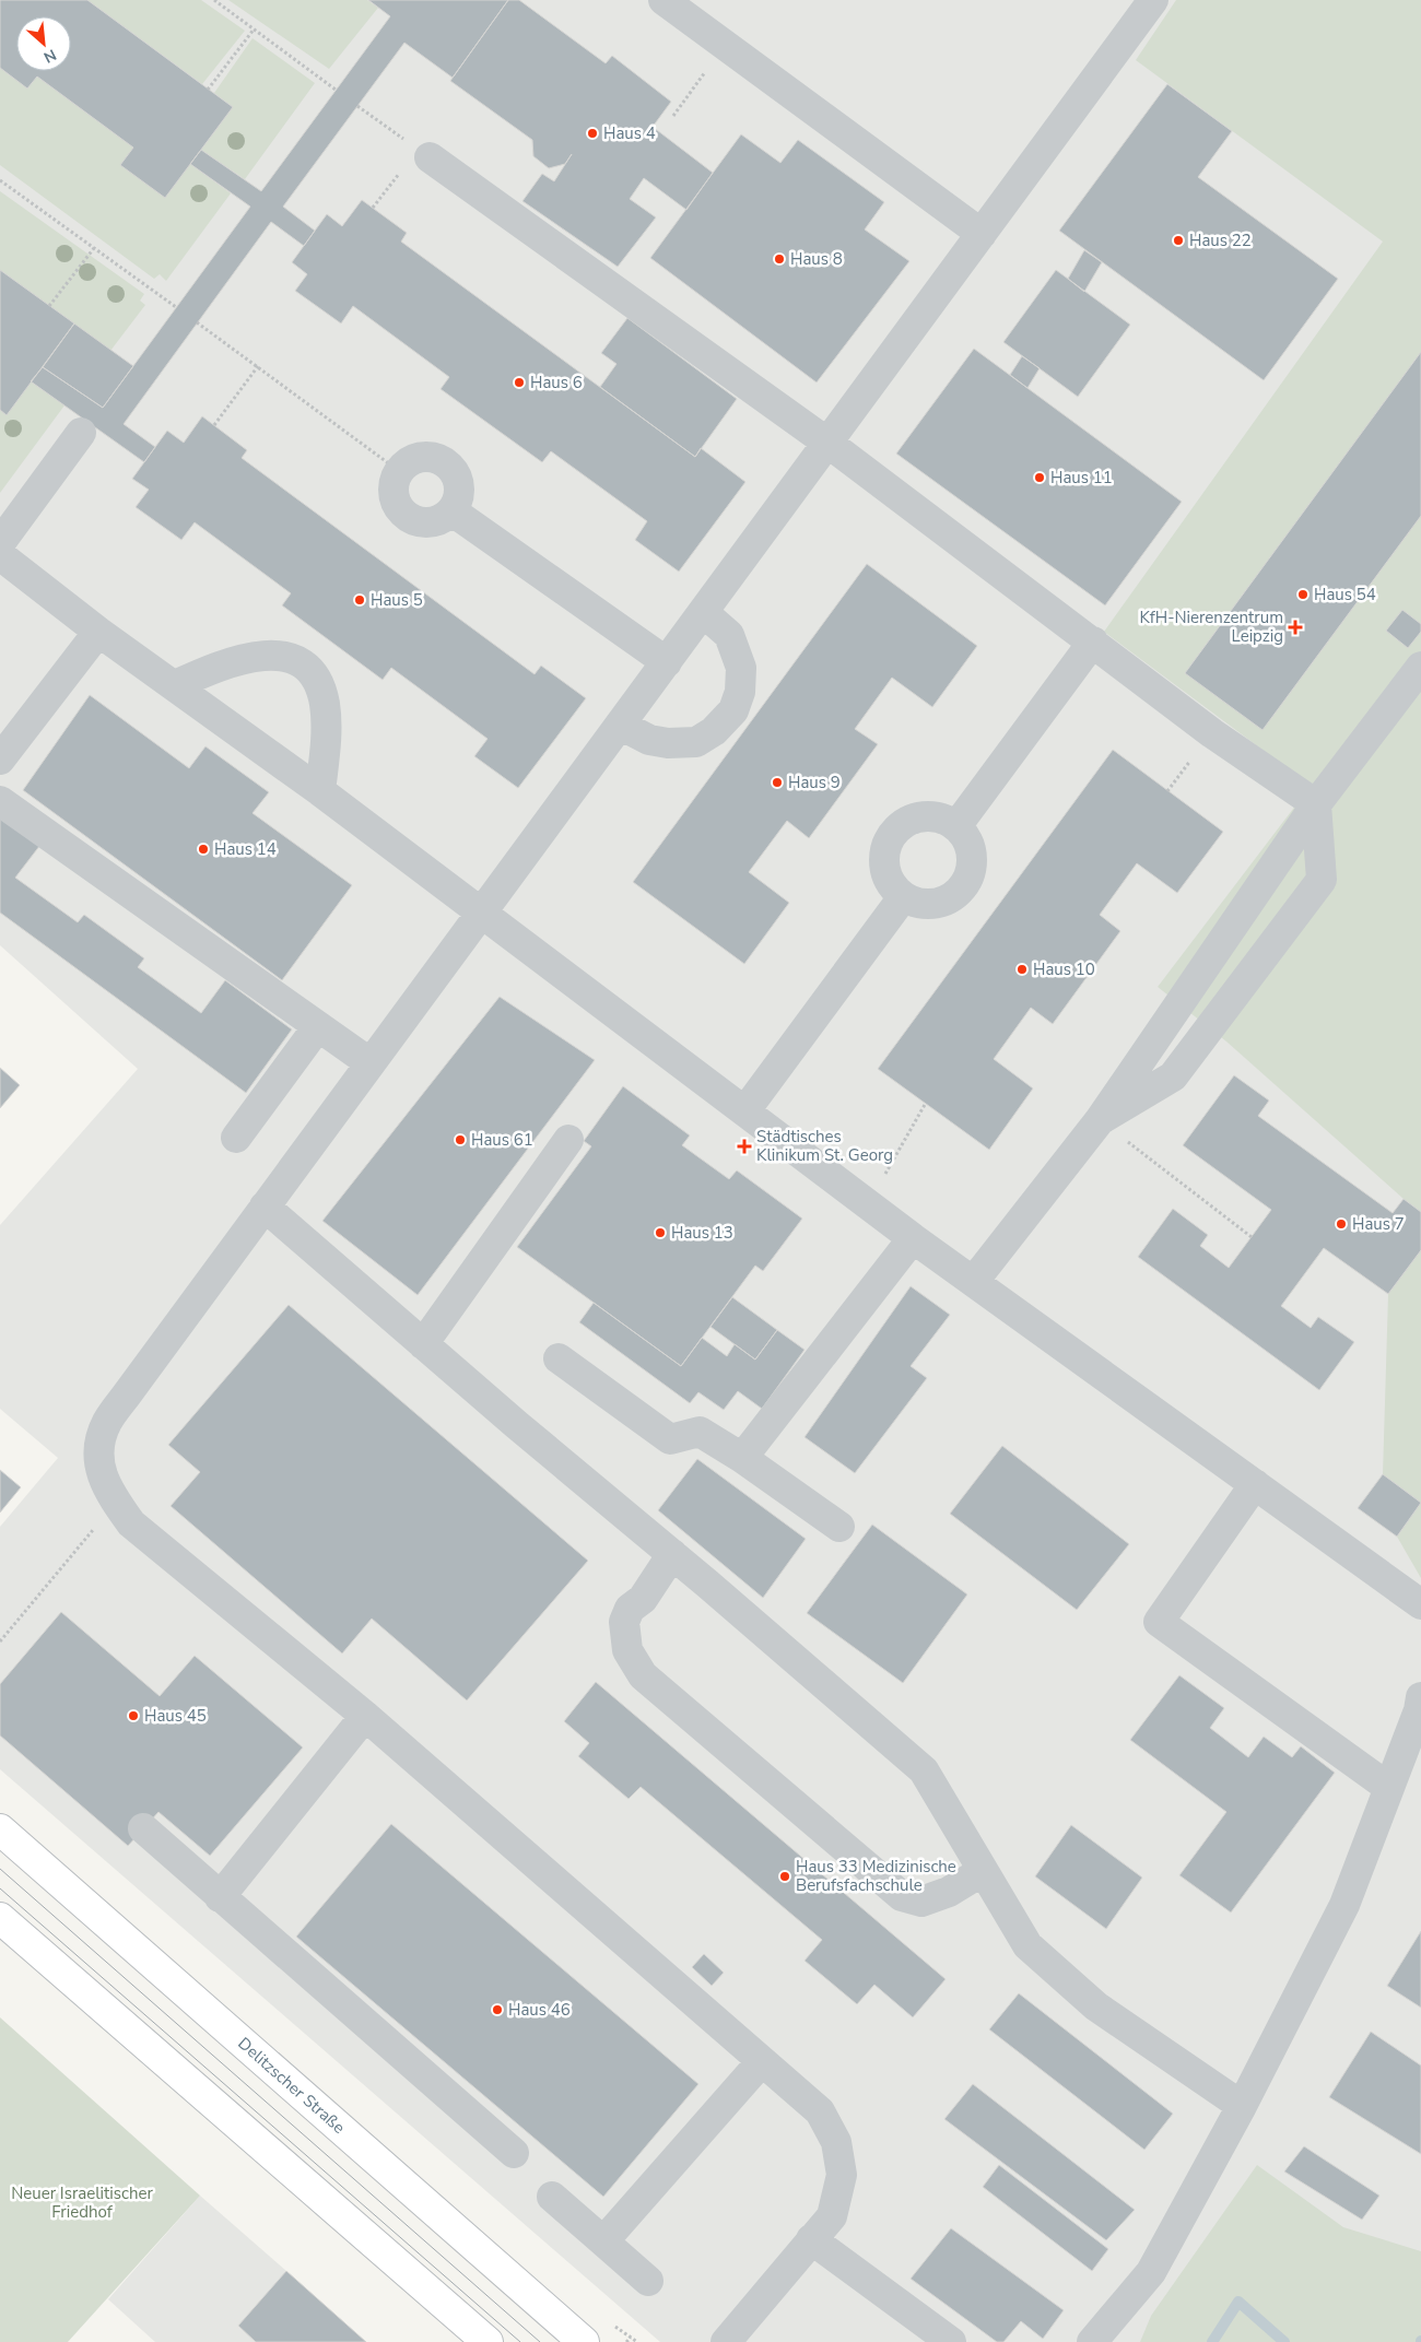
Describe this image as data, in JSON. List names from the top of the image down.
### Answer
{
  "streets": {
    "main road": ["Delitzscher Straße"]
  },
  "parks": ["Neuer Israelitischer Friedhof"],
  "places": {
    "other": [
      "Haus 4",
      "Haus 22",
      "Haus 8",
      "Haus 6",
      "Haus 11",
      "Haus 54",
      "Haus 5",
      "Haus 9",
      "Haus 14",
      "Haus 10",
      "Haus 61",
      "Haus 7",
      "Haus 13",
      "Haus 45",
      "Haus 33 Medizinische Berufsfachschule",
      "Haus 46"
    ],
    "health": ["KfH-Nierenzentrum Leipzig", "Städtisches Klinikum St. Georg"]
  },
  "north": "bottom right"
}
